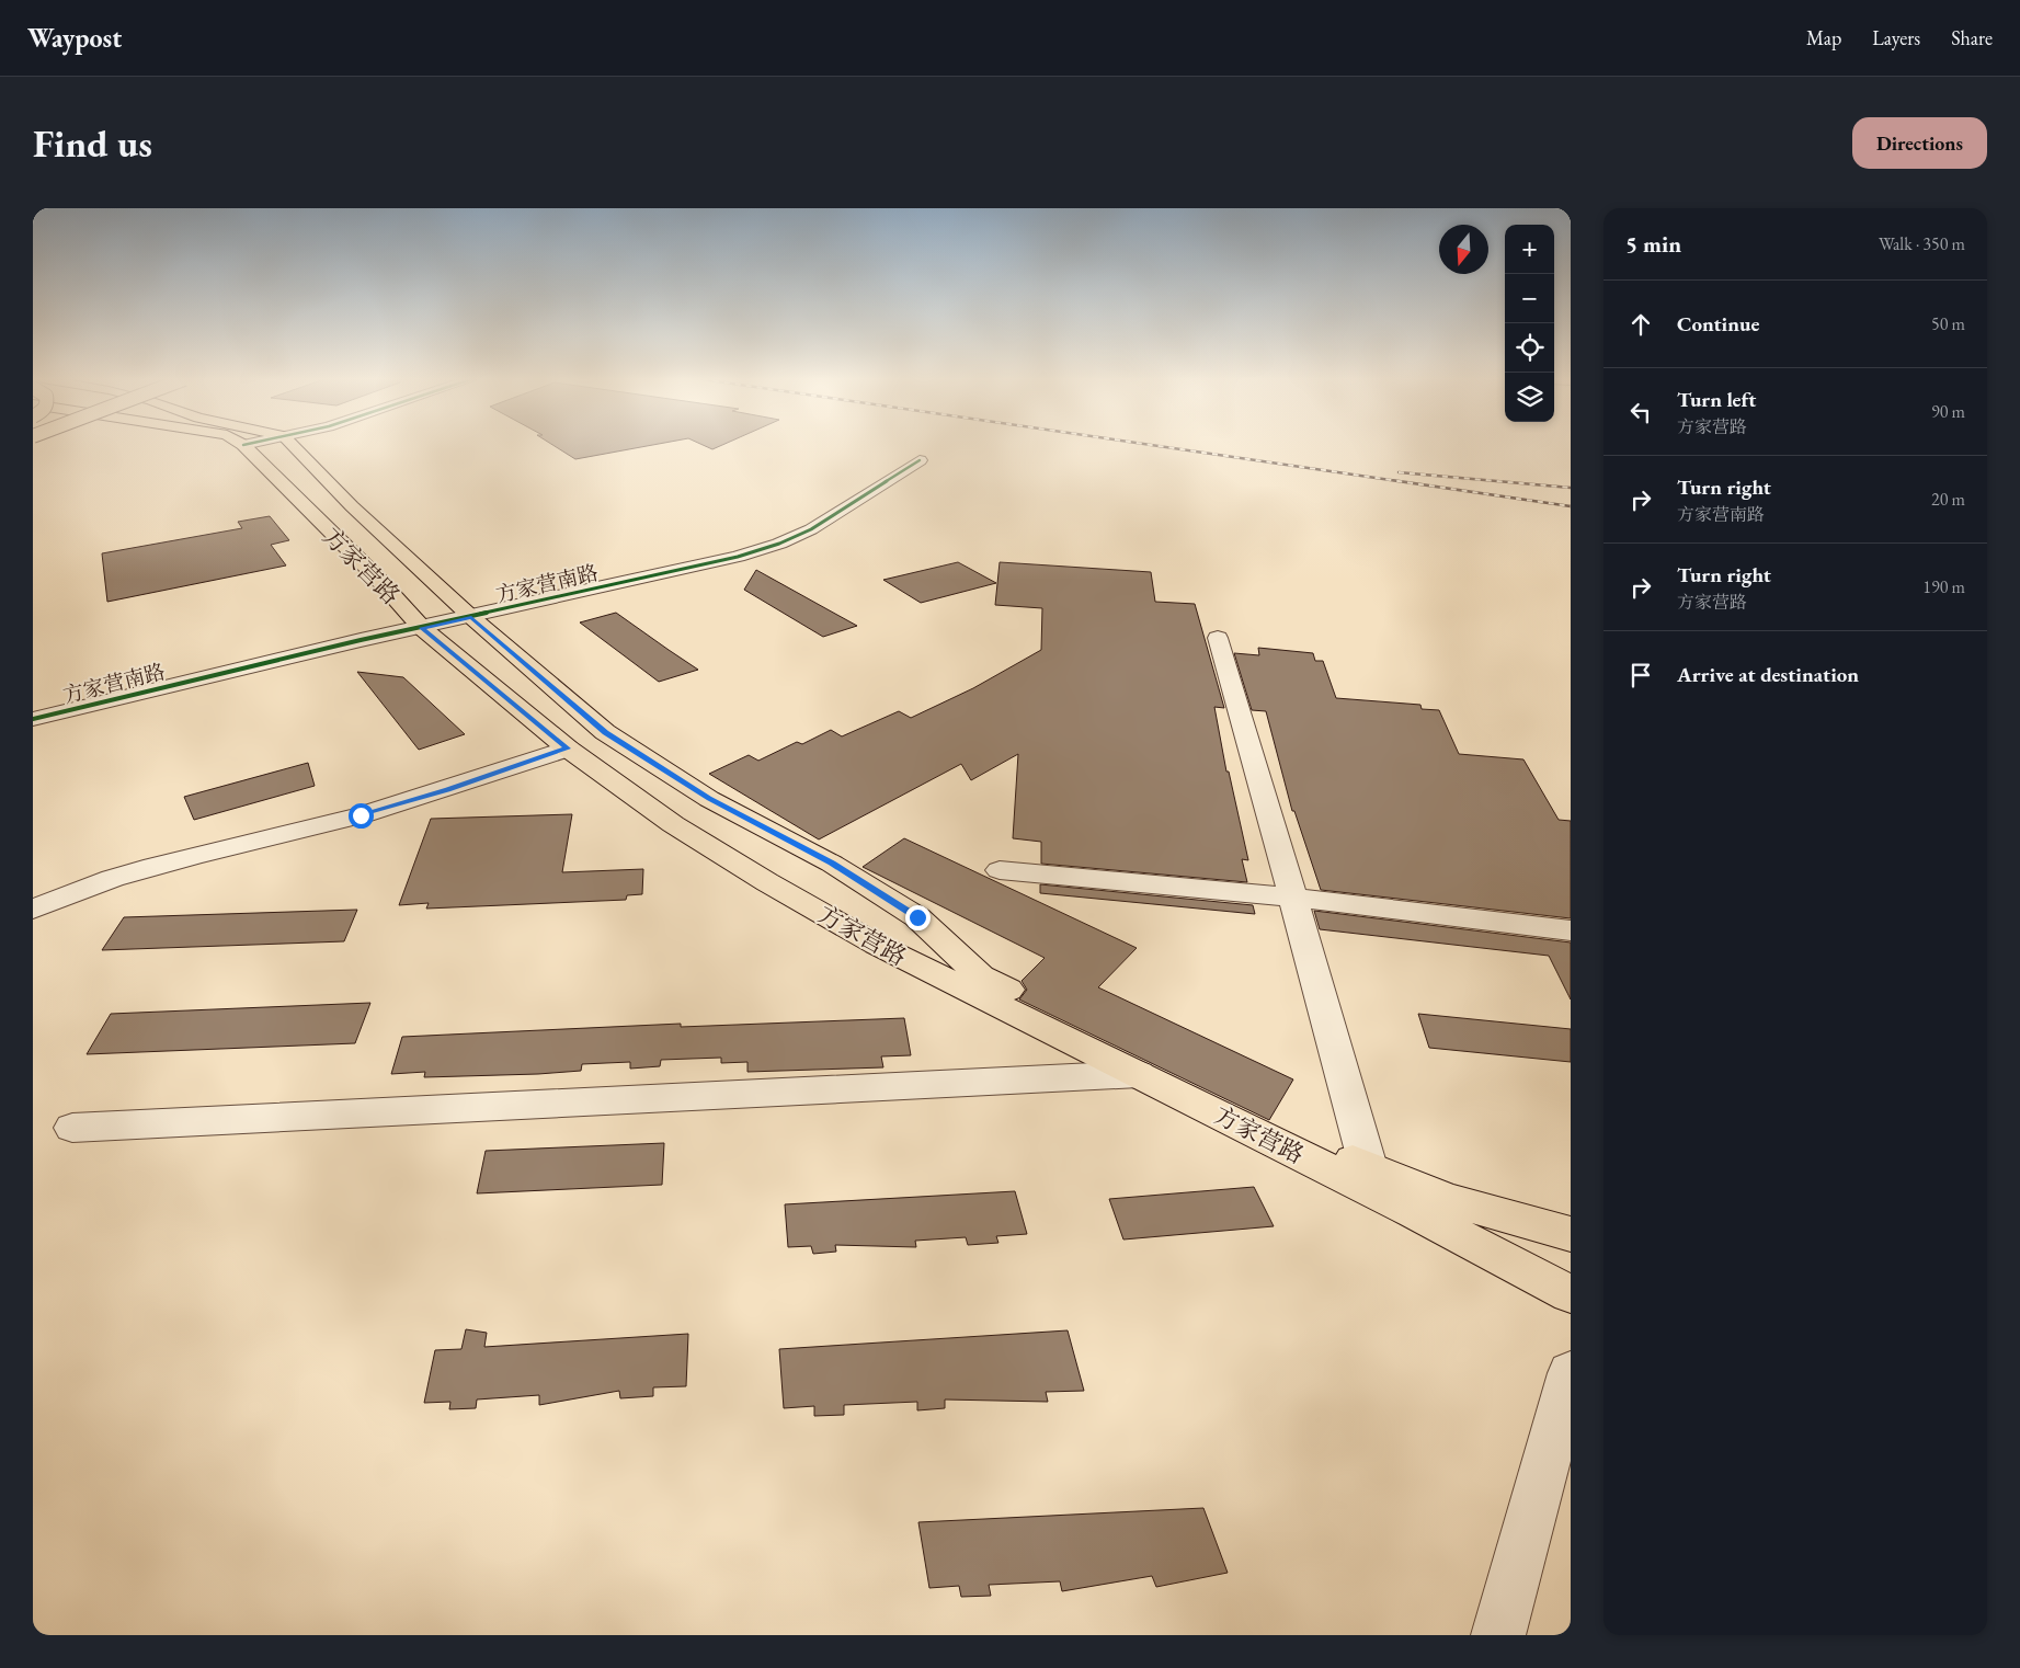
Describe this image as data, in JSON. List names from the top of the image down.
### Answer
{
  "streets": {
    "main road": ["方家营路"],
    "street": ["方家营南路"]
  },
  "crossings": [
    ["方家营路", "方家营南路"]
  ],
  "north": "bottom",
  "page": {
    "header": "Waypost",
    "nav": ["Map", "Layers", "Share"],
    "buttons": "Directions",
    "title": "Find us",
    "heading": ["5 min", "Walk · 350 m"],
    "map_buttons": ["+", "−"],
    "list": [
      ["Continue", "50 m"],
      ["Turn left", "方家营路", "90 m"],
      ["Turn right", "方家营南路", "20 m"],
      ["Turn right", "方家营路", "190 m"],
      "Arrive at destination"
    ]
  }
}
